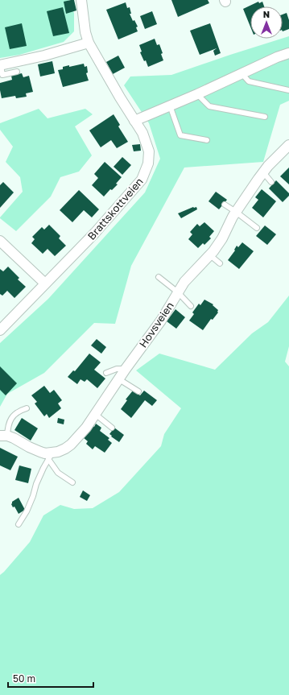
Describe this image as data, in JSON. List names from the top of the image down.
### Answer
{
  "streets": {
    "street": ["Brattskottveien", "Hovsveien"]
  },
  "scale_bar": "50 m",
  "north": "top"
}
